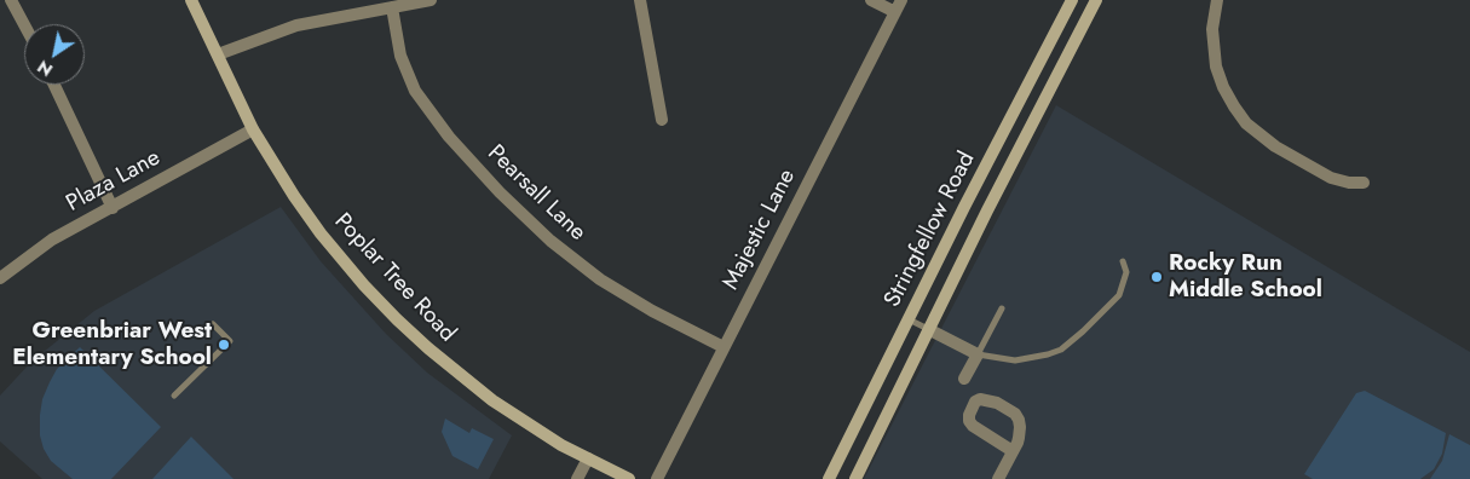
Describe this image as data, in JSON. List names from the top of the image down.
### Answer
{
  "streets": {
    "main road": ["Stringfellow Road", "Poplar Tree Road"],
    "street": ["Plaza Lane", "Pearsall Lane", "Majestic Lane"]
  },
  "crossings": [
    ["Plaza Lane", "Poplar Tree Road"],
    ["Pearsall Lane", "Majestic Lane"]
  ],
  "places": ["Rocky Run Middle School", "Greenbriar West Elementary School"],
  "north": "bottom left"
}
